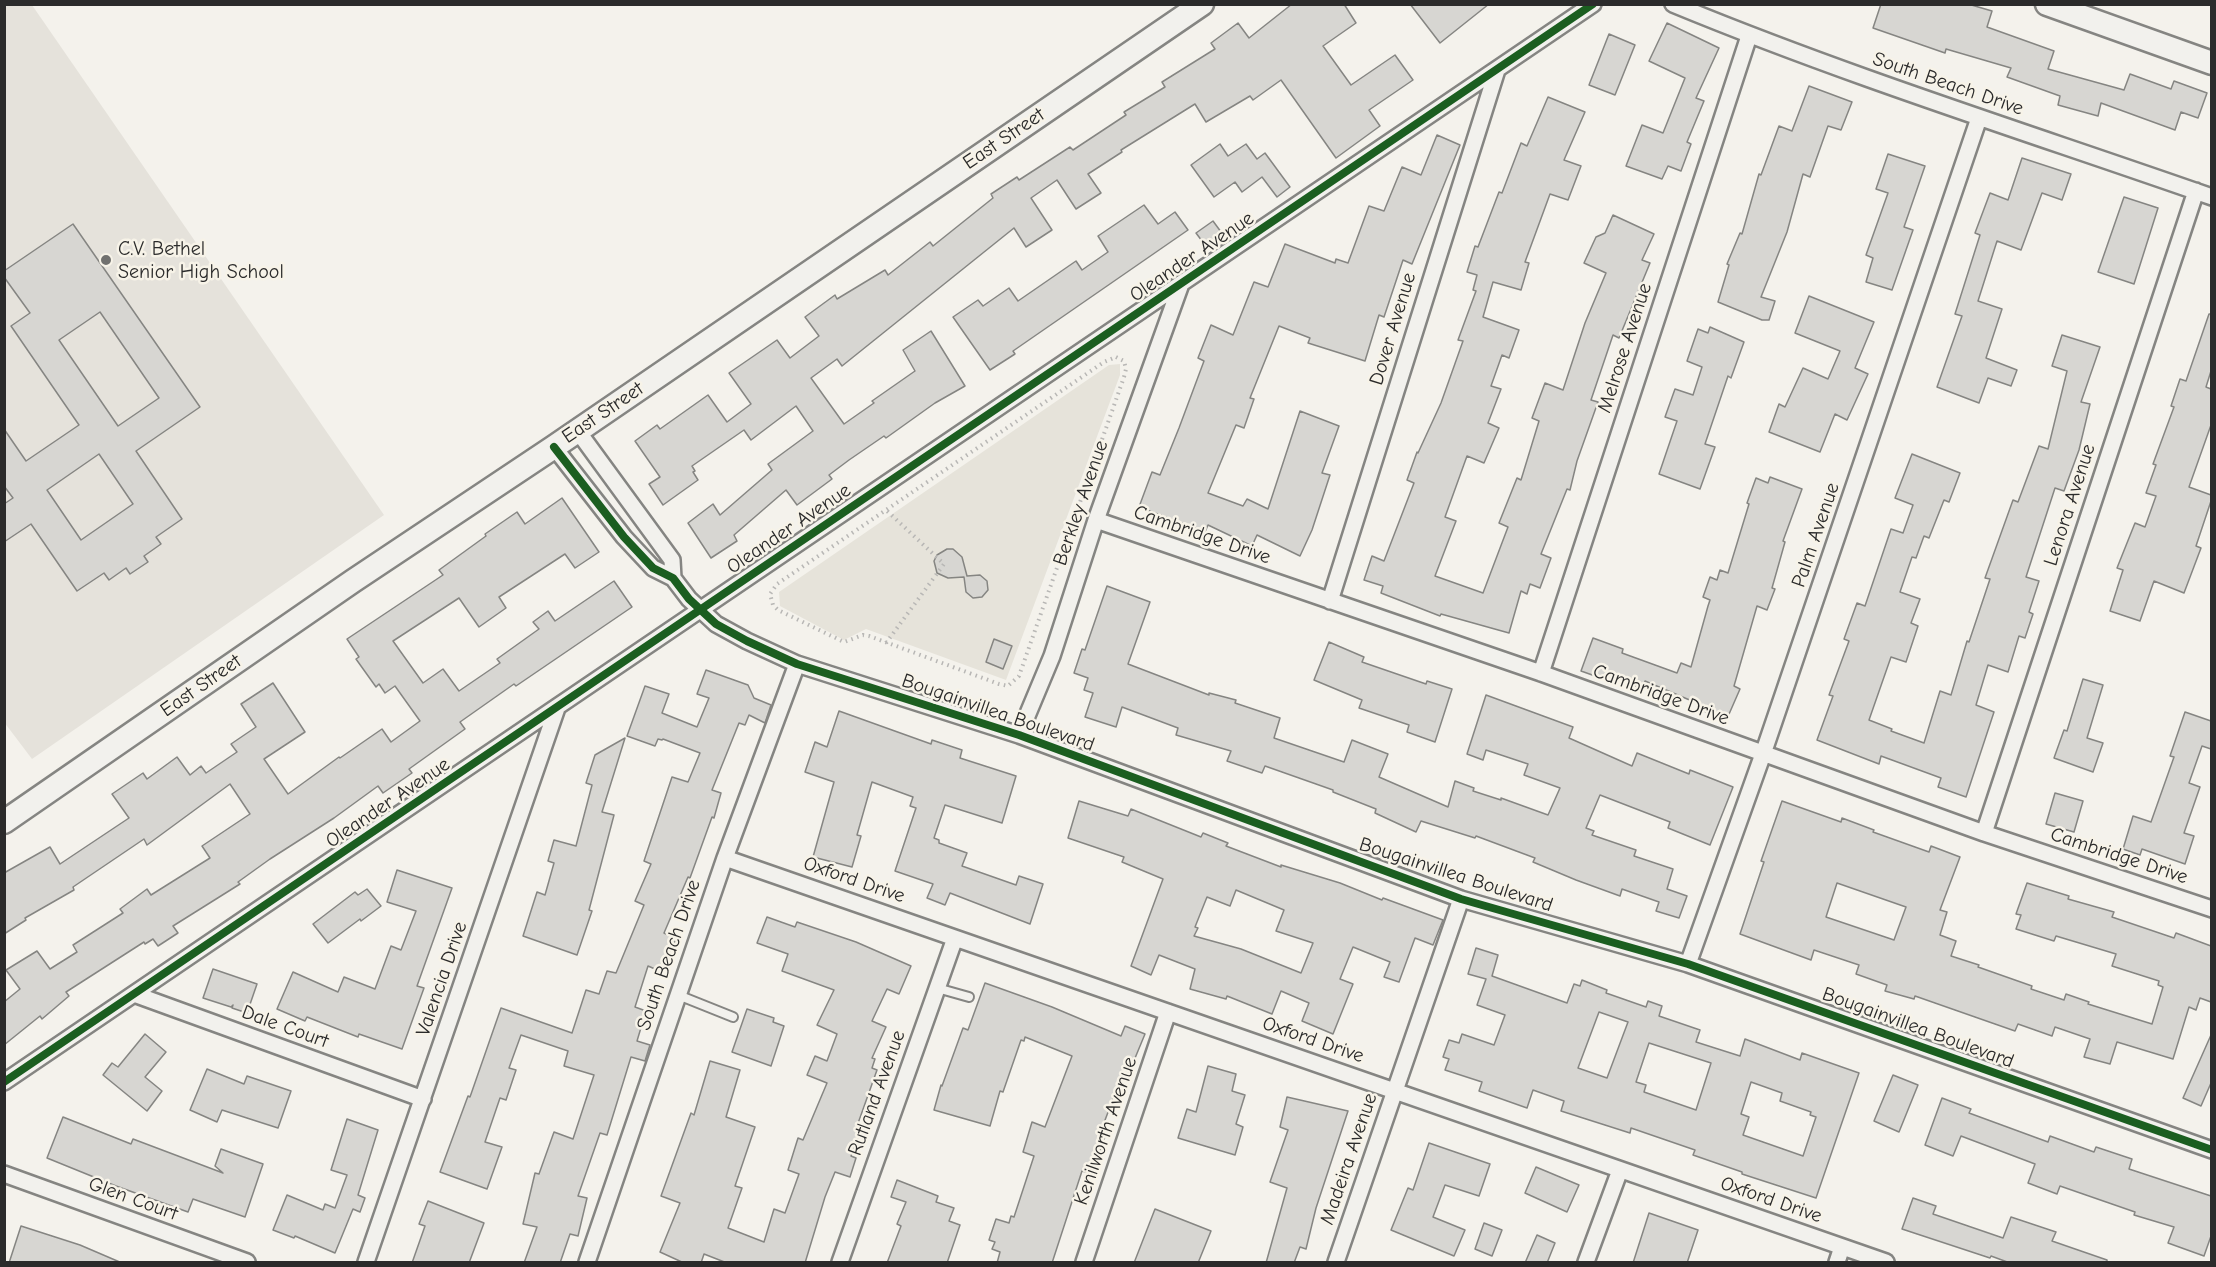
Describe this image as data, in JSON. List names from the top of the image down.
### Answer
{
  "streets": {
    "main road": ["East Street"],
    "street": [
      "South Beach Drive",
      "Oleander Avenue",
      "Dover Avenue",
      "Melrose Avenue",
      "Berkley Avenue",
      "Lenora Avenue",
      "Cambridge Drive",
      "Palm Avenue",
      "Bougainvillea Boulevard",
      "Oxford Drive",
      "Valencia Drive",
      "Dale Court",
      "Rutland Avenue",
      "Kenilworth Avenue",
      "Madeira Avenue",
      "Glen Court"
    ]
  },
  "crossings": [
    ["South Beach Drive", "Melrose Avenue"],
    ["South Beach Drive", "Lenora Avenue"],
    ["South Beach Drive", "Palm Avenue"],
    ["South Beach Drive", "Bougainvillea Boulevard"],
    ["South Beach Drive", "Oxford Drive"],
    ["Oleander Avenue", "Dover Avenue"],
    ["Oleander Avenue", "Berkley Avenue"],
    ["Oleander Avenue", "Bougainvillea Boulevard"],
    ["Oleander Avenue", "Valencia Drive"],
    ["Oleander Avenue", "Dale Court"],
    ["Dover Avenue", "Cambridge Drive"],
    ["Melrose Avenue", "Cambridge Drive"],
    ["Berkley Avenue", "Cambridge Drive"],
    ["Berkley Avenue", "Bougainvillea Boulevard"],
    ["Lenora Avenue", "Cambridge Drive"],
    ["Cambridge Drive", "Palm Avenue"],
    ["Palm Avenue", "Bougainvillea Boulevard"],
    ["Bougainvillea Boulevard", "Madeira Avenue"],
    ["Oxford Drive", "Rutland Avenue"],
    ["Oxford Drive", "Kenilworth Avenue"],
    ["Oxford Drive", "Madeira Avenue"],
    ["Valencia Drive", "Dale Court"]
  ],
  "places": ["C.V. Bethel Senior High School"]
}
